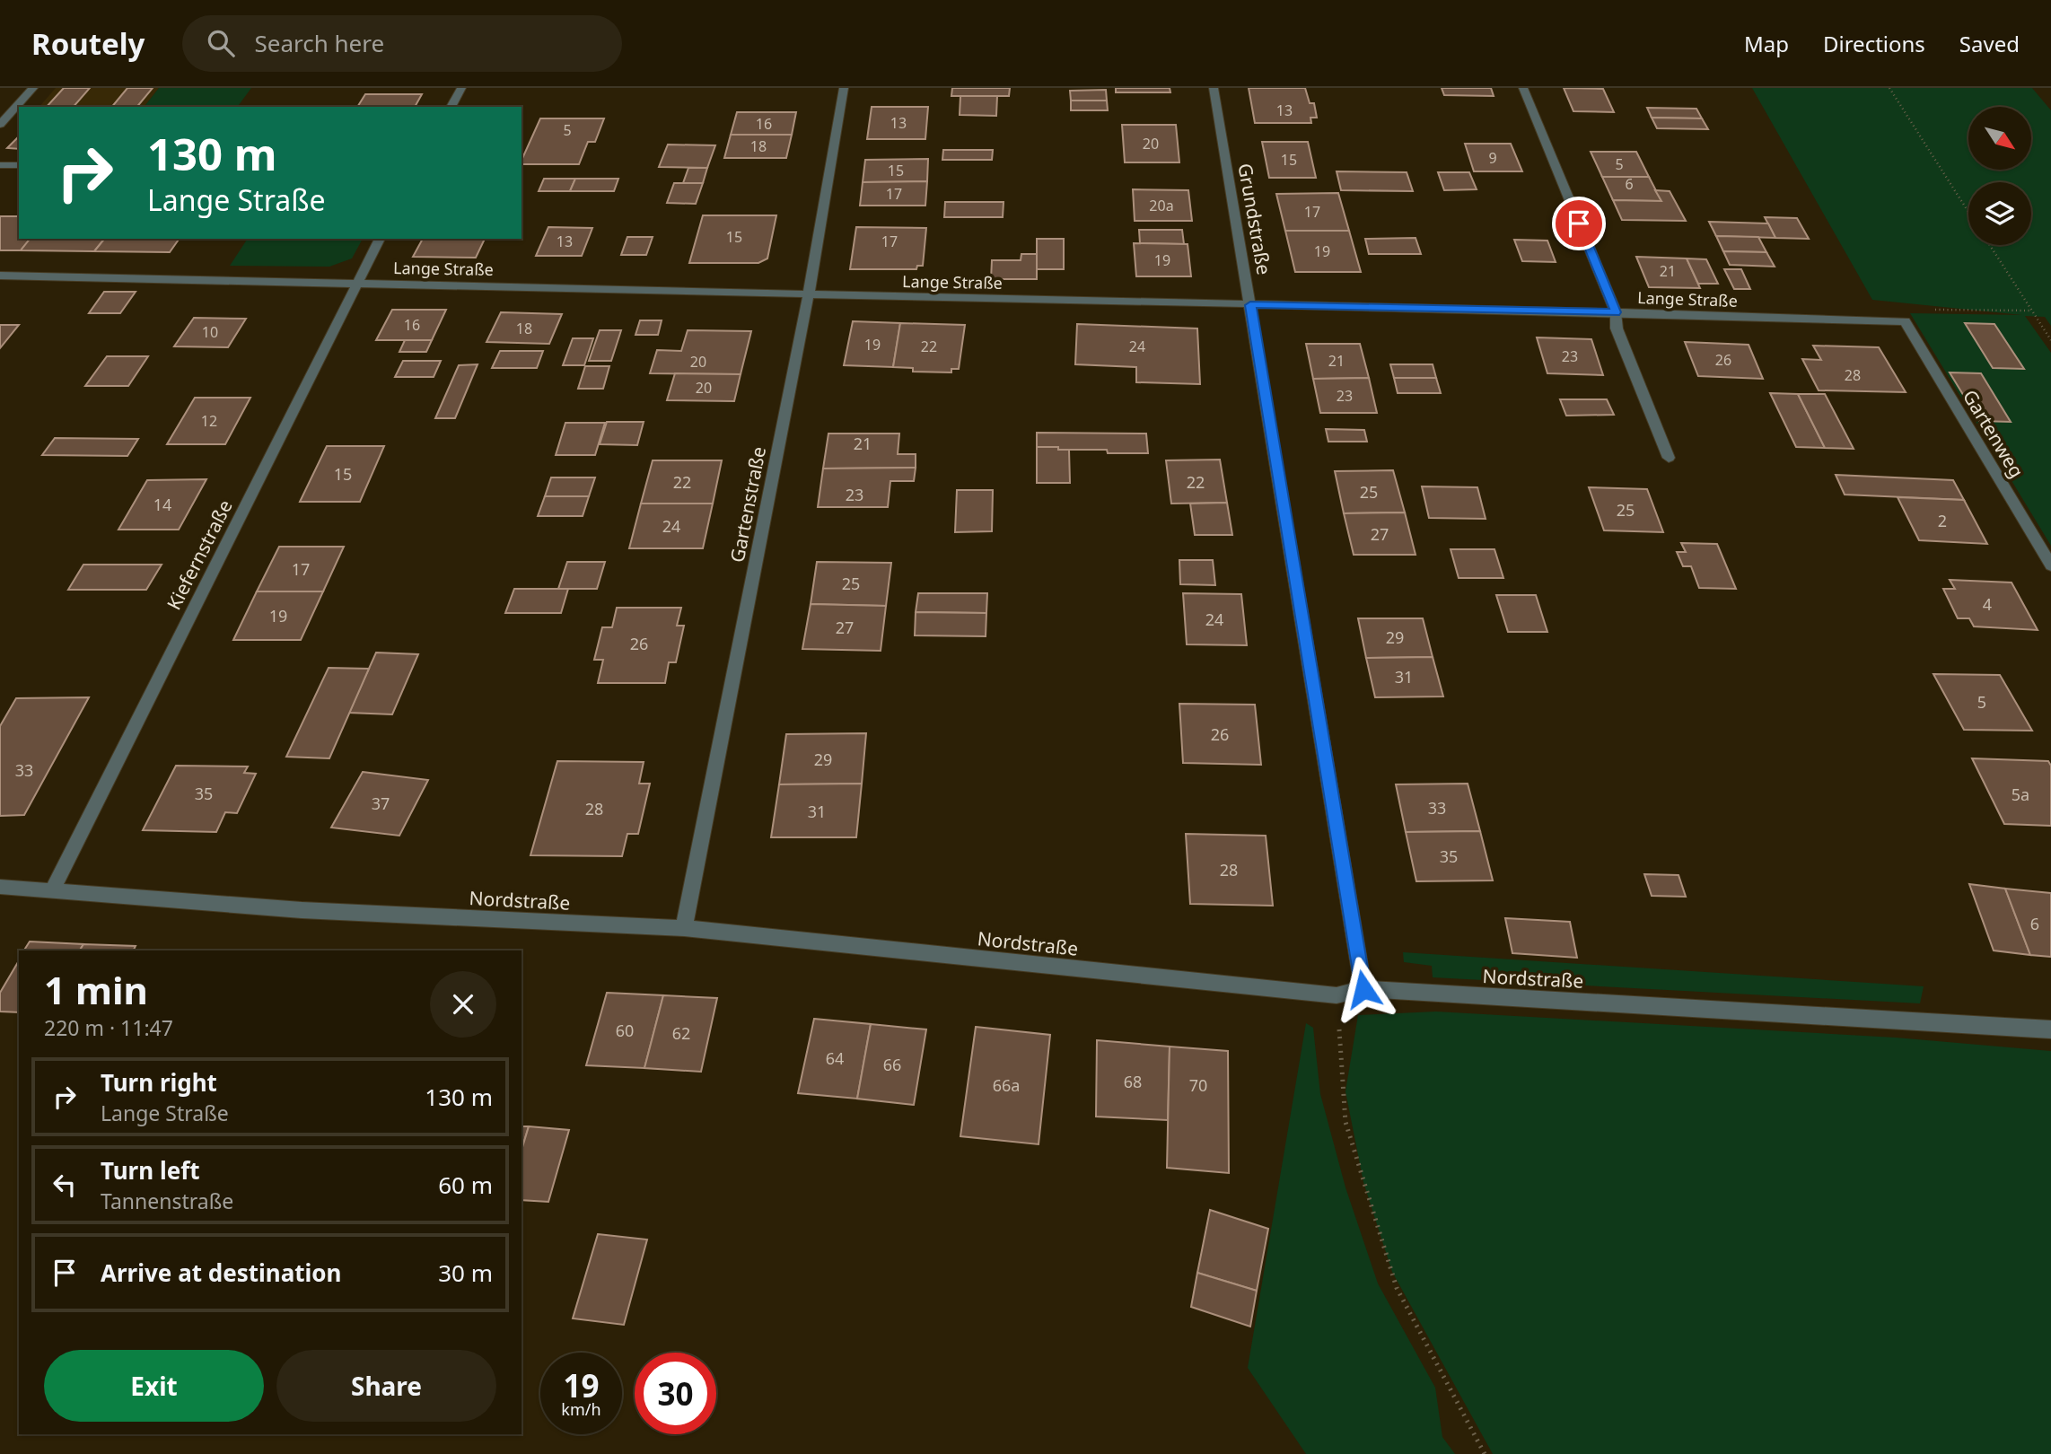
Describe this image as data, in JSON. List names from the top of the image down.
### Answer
{
  "streets": {
    "street": [
      "Grundstraße",
      "Lange Straße",
      "Gartenweg",
      "Gartenstraße",
      "Kiefernstraße",
      "Nordstraße"
    ]
  },
  "crossings": [
    ["Grundstraße", "Lange Straße"],
    ["Grundstraße", "Nordstraße"],
    ["Lange Straße", "Gartenweg"],
    ["Lange Straße", "Gartenstraße"],
    ["Lange Straße", "Kiefernstraße"],
    ["Gartenstraße", "Nordstraße"],
    ["Kiefernstraße", "Nordstraße"]
  ],
  "house_numbers": [
    "13",
    "13",
    "16",
    "5",
    "20",
    "18",
    "9",
    "15",
    "5",
    "15",
    "6",
    "17",
    "20a",
    "17",
    "15",
    "13",
    "17",
    "19",
    "19",
    "21",
    "16",
    "18",
    "10",
    "19",
    "22",
    "24",
    "23",
    "26",
    "21",
    "20",
    "28",
    "20",
    "23",
    "12",
    "21",
    "15",
    "22",
    "22",
    "25",
    "23",
    "14",
    "25",
    "2",
    "24",
    "27",
    "17",
    "25",
    "4",
    "19",
    "24",
    "27",
    "29",
    "26",
    "31",
    "5",
    "26",
    "29",
    "33",
    "35",
    "5a",
    "37",
    "33",
    "28",
    "31",
    "35",
    "28",
    "6",
    "60",
    "62",
    "64",
    "66",
    "68",
    "66a",
    "70"
  ],
  "north": "bottom right",
  "page": {
    "header": "Routely",
    "search": "Search here",
    "nav": ["Map", "Directions", "Saved"],
    "turn": ["130 m", "Lange Straße"],
    "heading": ["1 min", "220 m · 11:47"],
    "list": [
      {
        "name": "Turn right",
        "note": "Lange Straße",
        "value": "130 m"
      },
      {
        "name": "Turn left",
        "note": "Tannenstraße",
        "value": "60 m"
      },
      {
        "name": "Arrive at destination",
        "value": "30 m"
      }
    ],
    "buttons": ["Exit", "Share"],
    "speed": "19 km/h",
    "limit": "30"
  }
}
